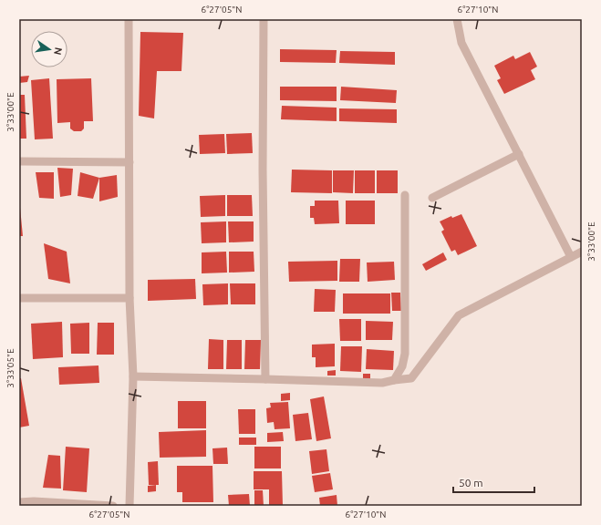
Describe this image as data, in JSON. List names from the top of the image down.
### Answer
{
  "scale_bar": "50 m",
  "north": "right",
  "coordinates": [
    "6°27'05\"N",
    "6°27'10\"N",
    "3°33'00\"E",
    "3°33'05\"E"
  ]
}
